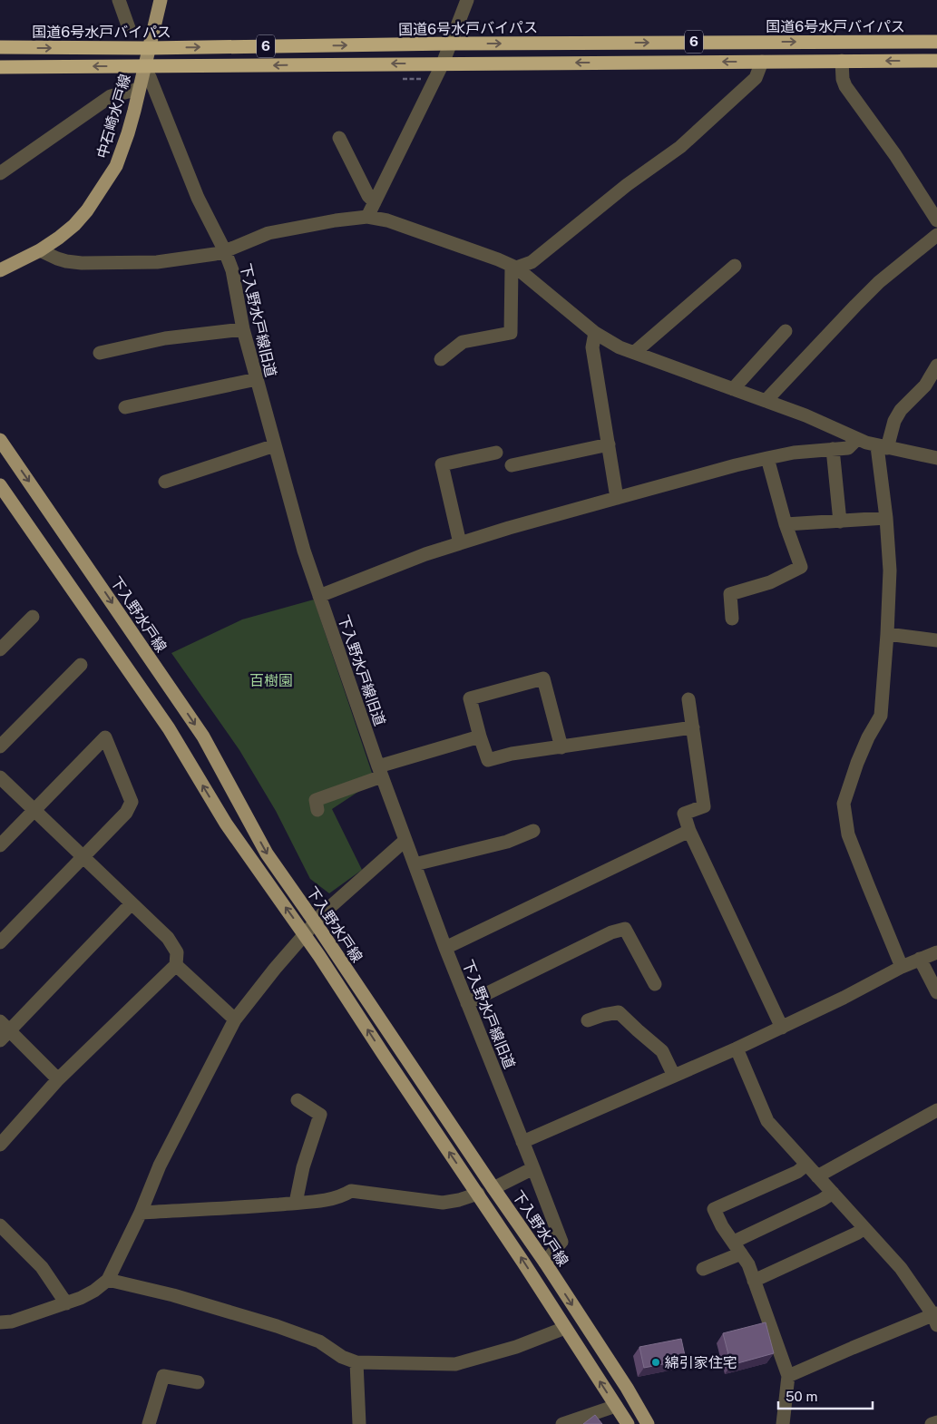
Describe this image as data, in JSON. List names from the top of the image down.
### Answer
{
  "streets": {
    "highway": ["国道6号水戸バイパス", "6"],
    "main road": ["中石崎水戸線", "下入野水戸線"],
    "street": ["下入野水戸線旧道"]
  },
  "crossings": [
    ["国道6号水戸バイパス", "中石崎水戸線"],
    ["6", "中石崎水戸線"],
    ["6", "下入野水戸線旧道"],
    ["中石崎水戸線", "下入野水戸線旧道"],
    ["下入野水戸線旧道", "下入野水戸線"]
  ],
  "parks": ["百樹園"],
  "places": ["綿引家住宅"],
  "scale_bar": "50 m"
}
